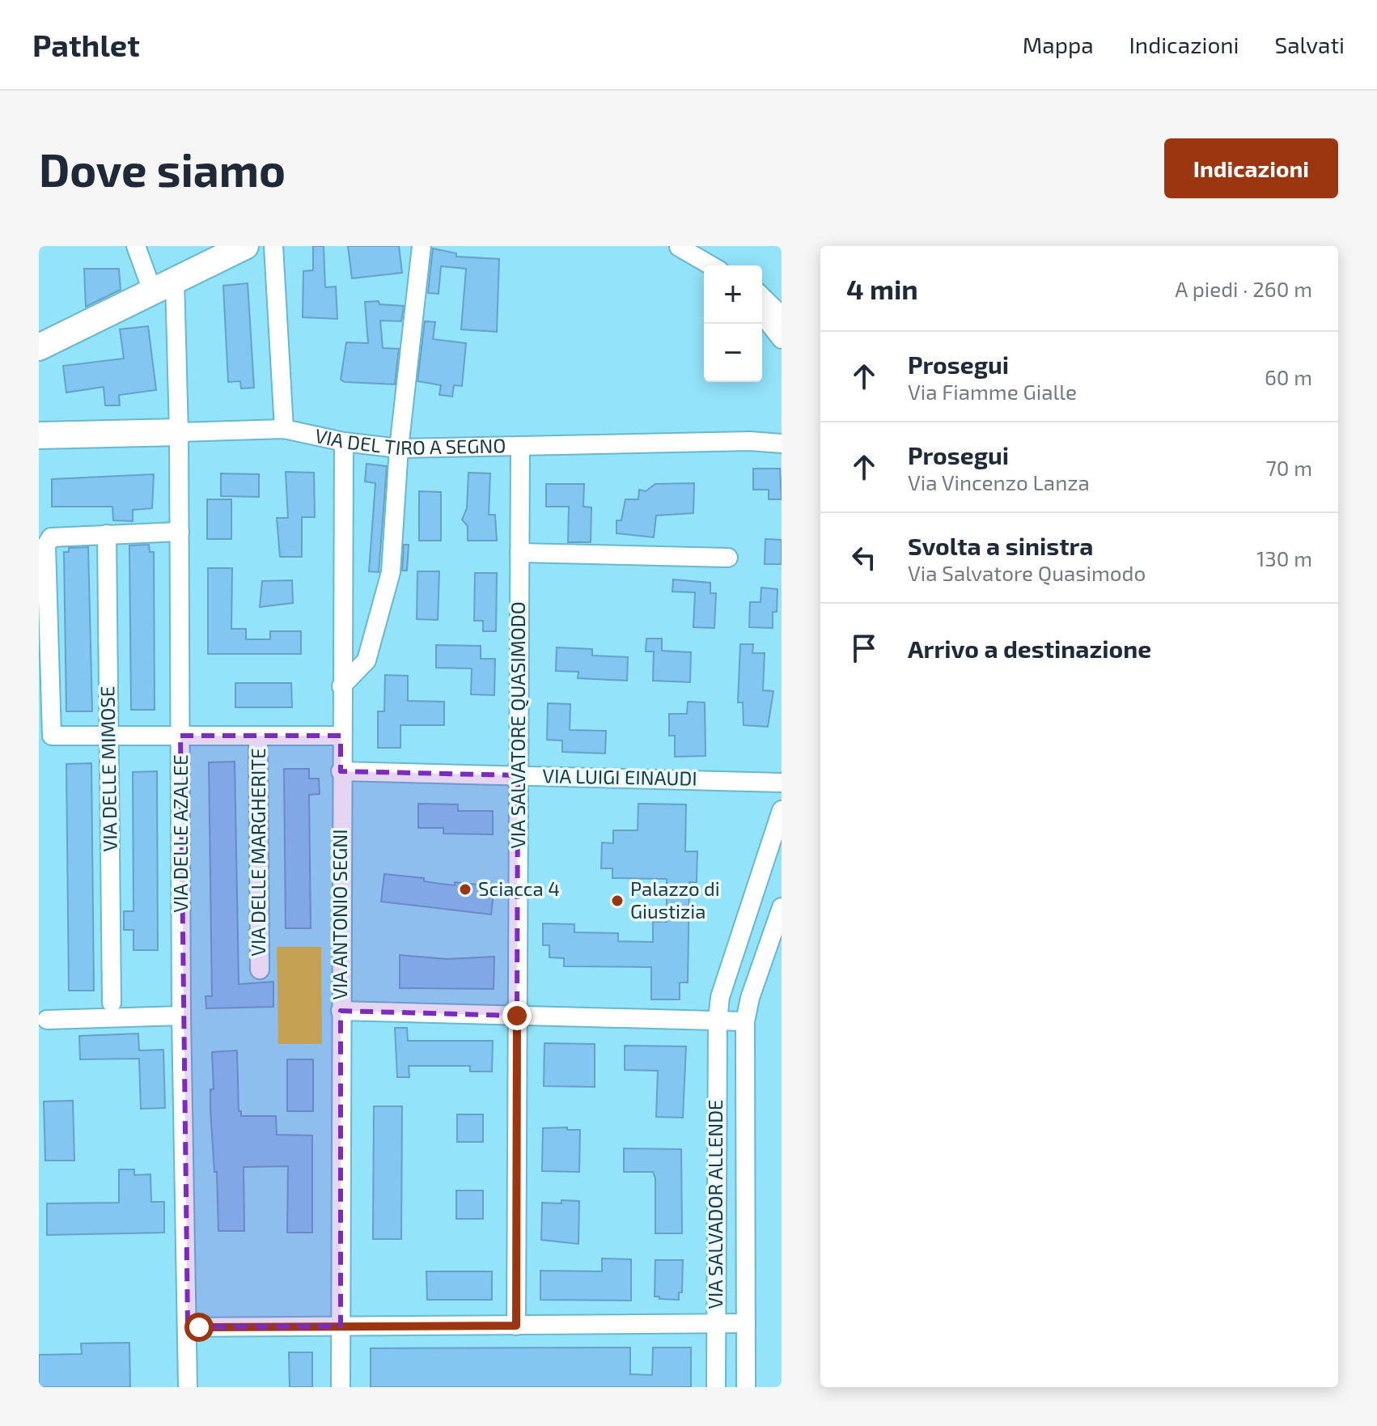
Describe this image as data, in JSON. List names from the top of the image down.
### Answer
{
  "streets": {
    "street": [
      "VIA DEL TIRO A SEGNO",
      "VIA SALVATORE QUASIMODO",
      "VIA DELLE MIMOSE",
      "VIA LUIGI EINAUDI",
      "VIA DELLE AZALEE",
      "VIA DELLE MARGHERITE",
      "VIA ANTONIO SEGNI",
      "VIA SALVADOR ALLENDE"
    ]
  },
  "crossings": [
    ["VIA DEL TIRO A SEGNO", "VIA SALVATORE QUASIMODO"],
    ["VIA DEL TIRO A SEGNO", "VIA DELLE AZALEE"],
    ["VIA DEL TIRO A SEGNO", "VIA ANTONIO SEGNI"],
    ["VIA SALVATORE QUASIMODO", "VIA LUIGI EINAUDI"],
    ["VIA LUIGI EINAUDI", "VIA ANTONIO SEGNI"]
  ],
  "places": ["Sciacca 4", "Palazzo di Giustizia"],
  "page": {
    "header": "Pathlet",
    "nav": ["Mappa", "Indicazioni", "Salvati"],
    "buttons": "Indicazioni",
    "title": "Dove siamo",
    "heading": ["4 min", "A piedi · 260 m"],
    "map_buttons": ["+", "−"],
    "list": [
      ["Prosegui", "Via Fiamme Gialle", "60 m"],
      ["Prosegui", "Via Vincenzo Lanza", "70 m"],
      ["Svolta a sinistra", "Via Salvatore Quasimodo", "130 m"],
      "Arrivo a destinazione"
    ]
  }
}
